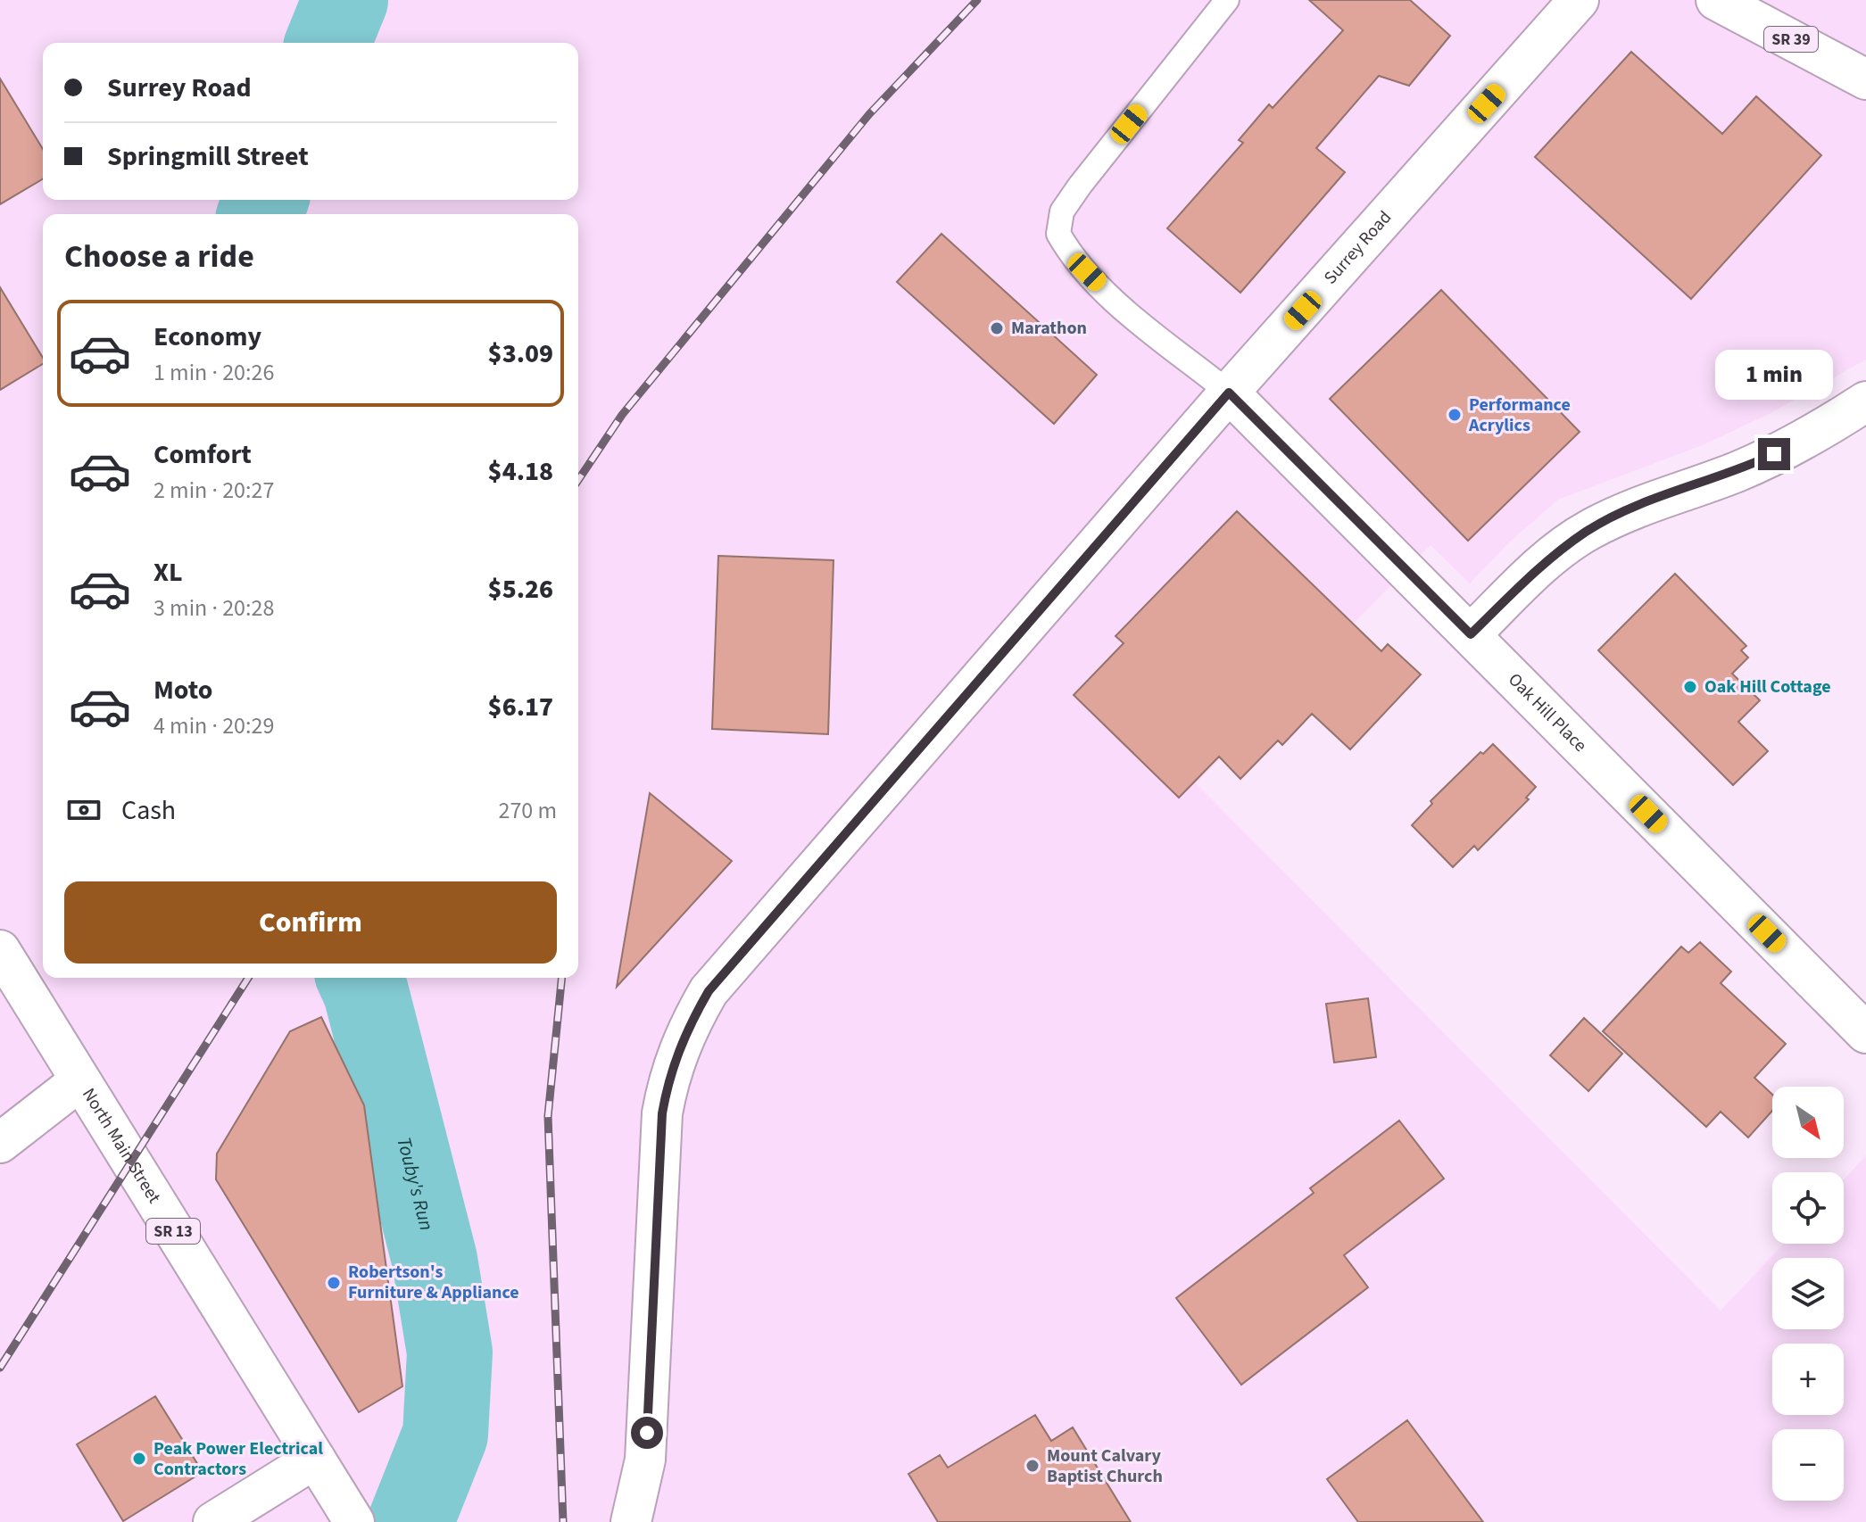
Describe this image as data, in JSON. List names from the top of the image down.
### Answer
{
  "streets": {
    "main road": [
      "SR 39",
      "Surrey Road",
      "Oak Hill Place",
      "North Main Street",
      "SR 13"
    ]
  },
  "crossings": [
    ["Surrey Road", "Oak Hill Place"]
  ],
  "water": ["Touby's Run"],
  "places": [
    "Marathon",
    "Performance Acrylics",
    "Oak Hill Cottage",
    "Robertson's Furniture & Appliance",
    "Peak Power Electrical Contractors",
    "Mount Calvary Baptist Church"
  ],
  "north": "bottom right",
  "page": {
    "banner": ["Surrey Road", "Springmill Street"],
    "heading": "Choose a ride",
    "list": [
      {
        "name": "Economy",
        "note": "1 min · 20:26",
        "value": "$3.09"
      },
      {
        "name": "Comfort",
        "note": "2 min · 20:27",
        "value": "$4.18"
      },
      {
        "name": "XL",
        "note": "3 min · 20:28",
        "value": "$5.26"
      },
      {
        "name": "Moto",
        "note": "4 min · 20:29",
        "value": "$6.17"
      }
    ],
    "bubble": "1 min",
    "pay": ["Cash", "270 m"],
    "buttons": "Confirm",
    "map_buttons": ["+", "−"]
  }
}
